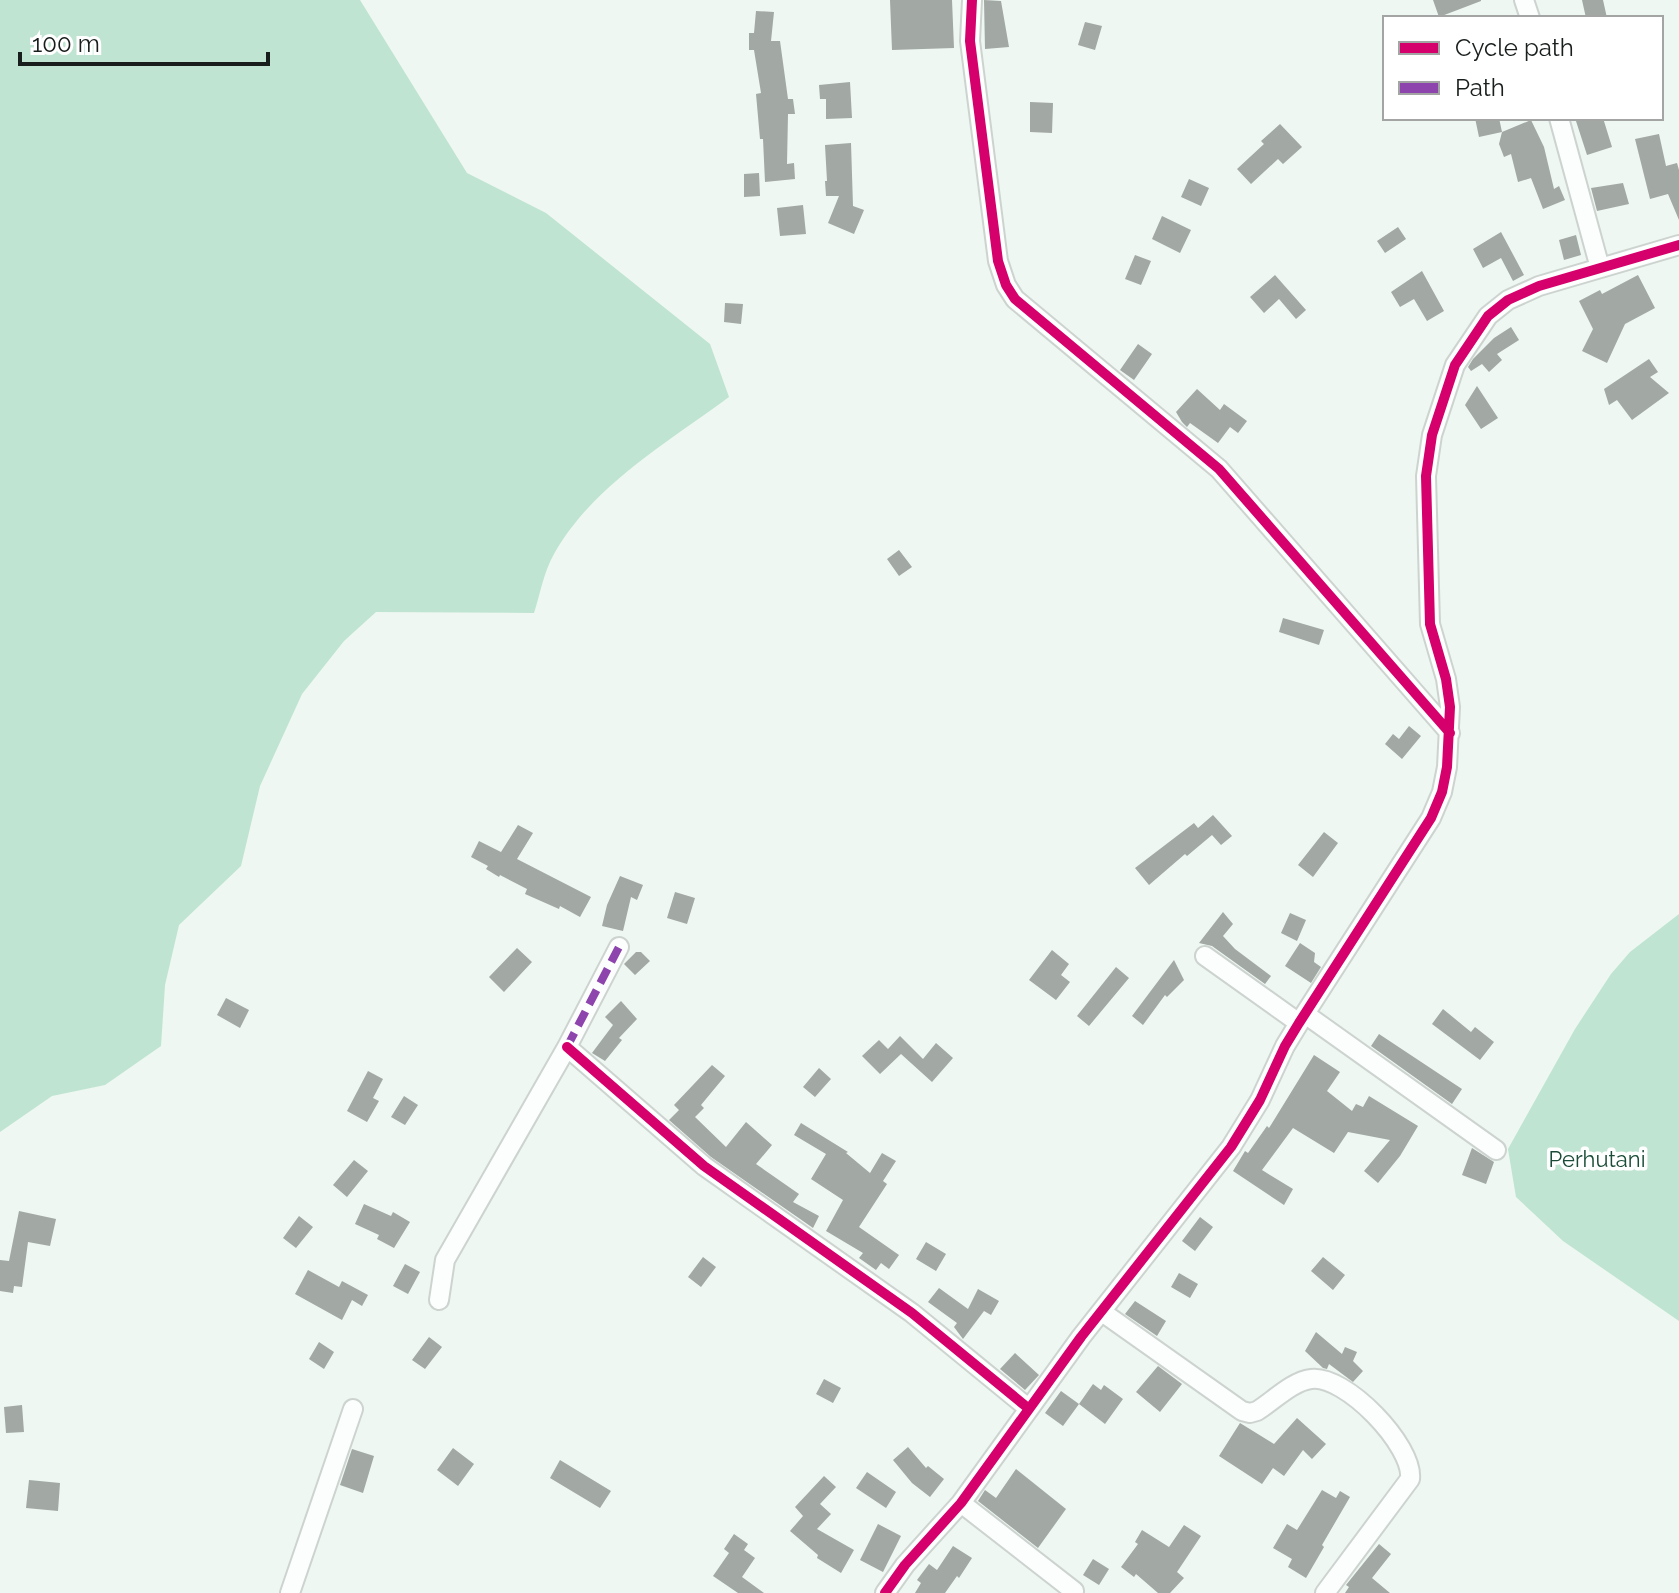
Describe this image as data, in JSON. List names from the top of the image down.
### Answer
{
  "parks": ["Perhutani"],
  "legend": ["Cycle path", "Path"],
  "scale_bar": "100 m"
}
